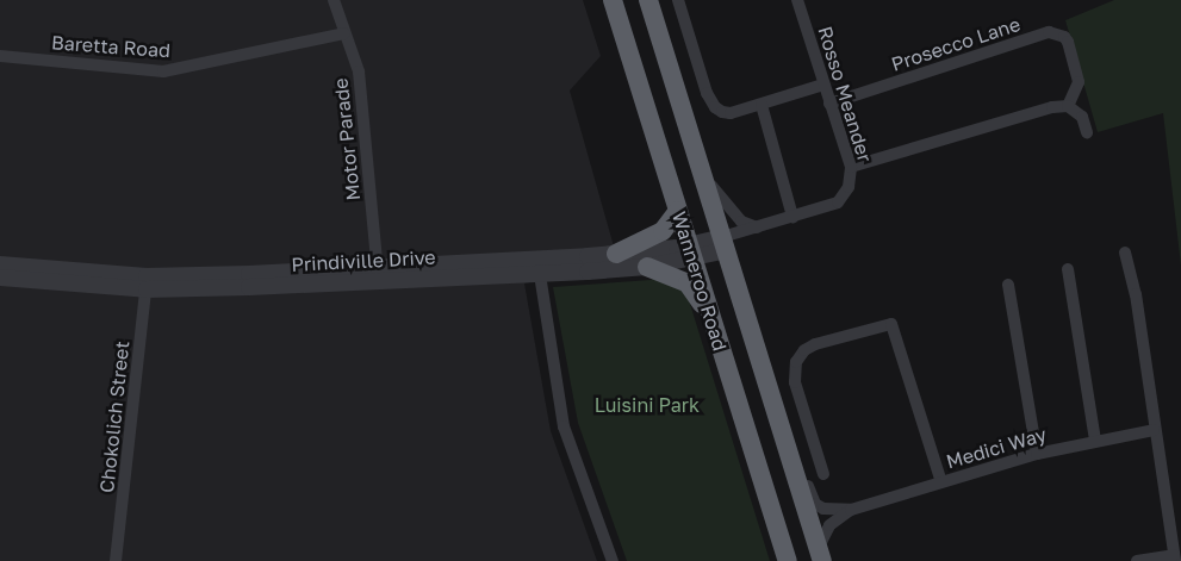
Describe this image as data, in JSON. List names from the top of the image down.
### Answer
{
  "streets": {
    "highway": ["Wanneroo Road"],
    "street": [
      "Prosecco Lane",
      "Baretta Road",
      "Rosso Meander",
      "Motor Parade",
      "Prindiville Drive",
      "Chokolich Street",
      "Medici Way"
    ]
  },
  "crossings": [
    ["Prosecco Lane", "Rosso Meander"],
    ["Baretta Road", "Motor Parade"],
    ["Rosso Meander", "Prindiville Drive"],
    ["Rosso Meander", "Wanneroo Road"],
    ["Motor Parade", "Prindiville Drive"],
    ["Prindiville Drive", "Wanneroo Road"],
    ["Prindiville Drive", "Chokolich Street"],
    ["Wanneroo Road", "Medici Way"]
  ],
  "parks": ["Luisini Park"]
}
